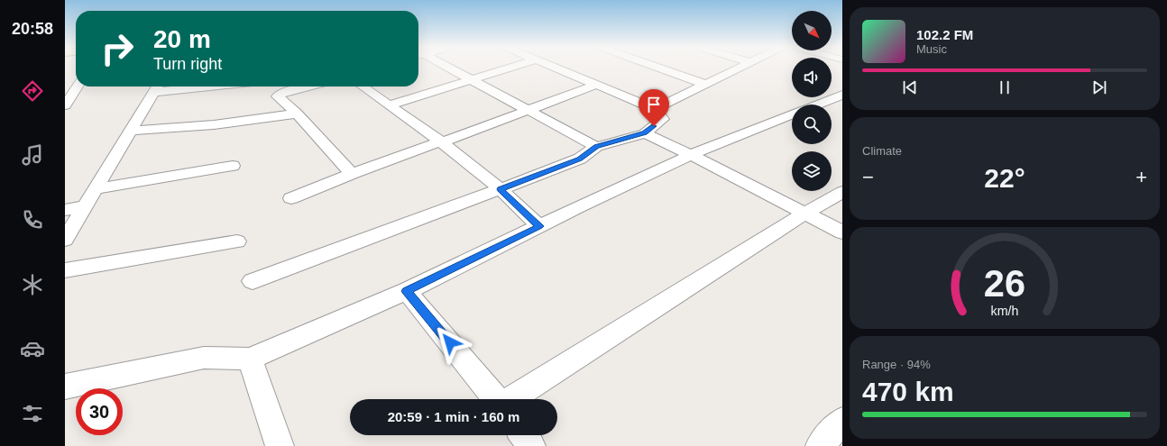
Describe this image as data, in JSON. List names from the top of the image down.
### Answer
{
  "north": "bottom right",
  "page": {
    "tabs": "20:58",
    "turn": ["20 m", "Turn right"],
    "song": ["102.2 FM", "Music"],
    "tile": [
      "Climate",
      ["Range · 94%", "470 km"]
    ],
    "heat": ["−", "22°", "+"],
    "limit": "30",
    "trip": "20:59 · 1 min · 160 m",
    "gauge": ["26", "km/h"]
  }
}
